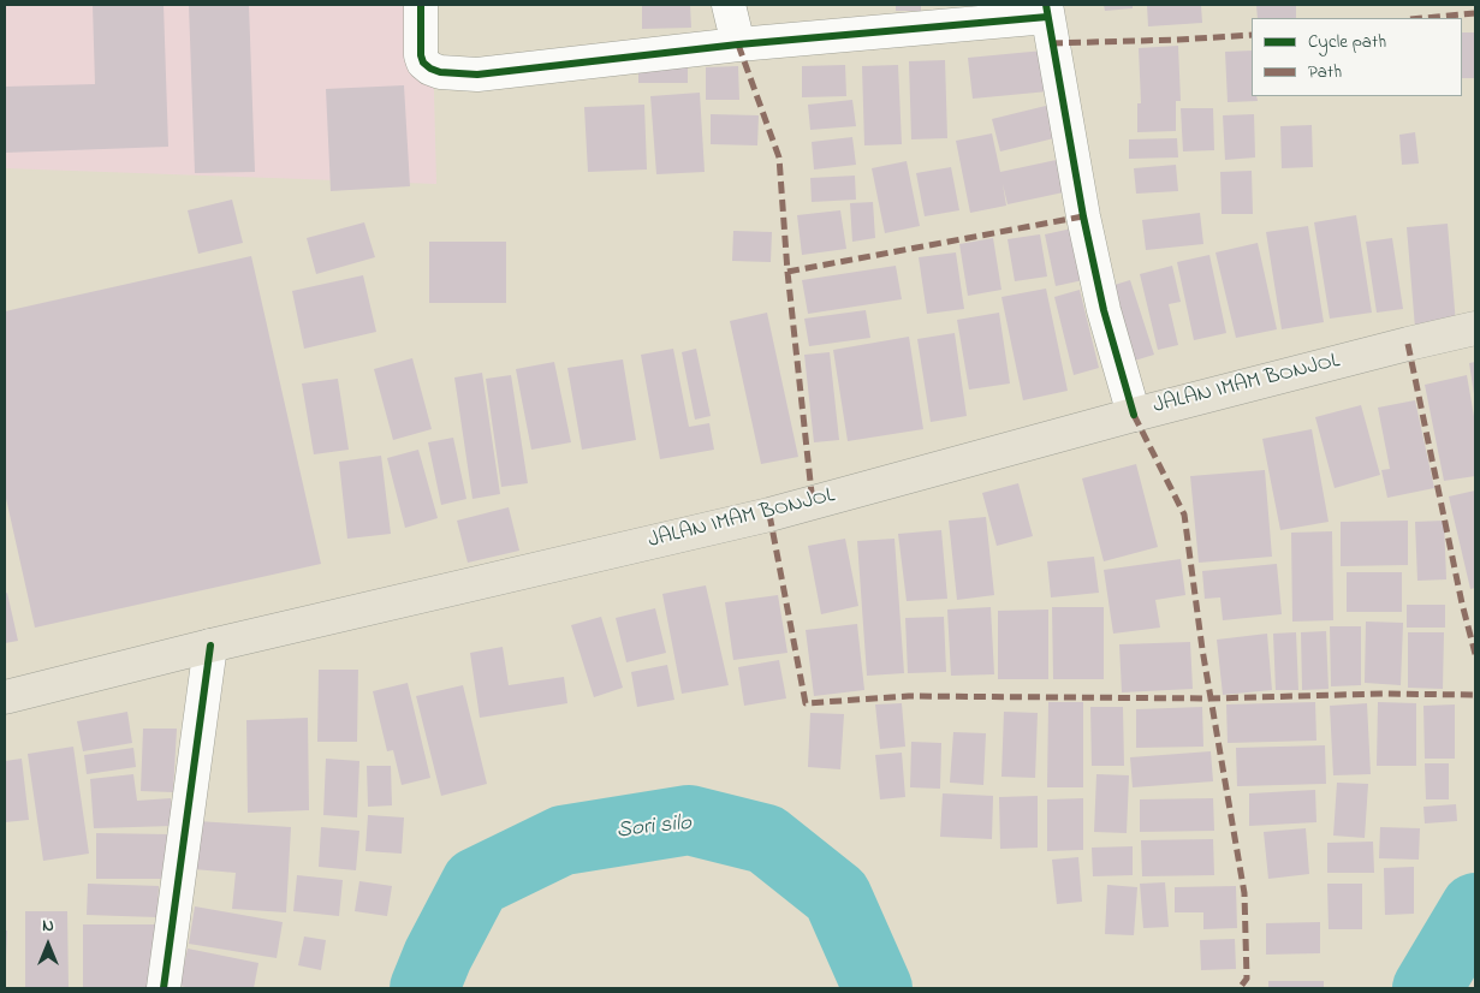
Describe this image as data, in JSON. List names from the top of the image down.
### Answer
{
  "streets": {
    "highway": ["JALAN IMAM BONJOL"]
  },
  "water": ["Sori silo"],
  "legend": ["Cycle path", "Path"],
  "north": "top"
}
